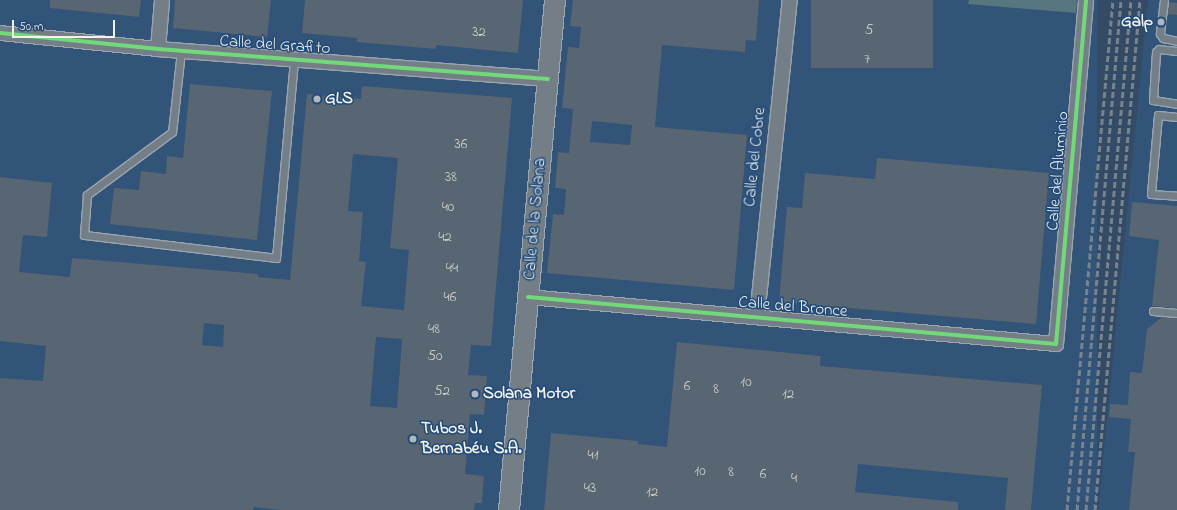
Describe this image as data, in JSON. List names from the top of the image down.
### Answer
{
  "streets": {
    "street": [
      "Calle del Grafito",
      "Calle del Cobre",
      "Calle del Aluminio",
      "Calle de la Solana",
      "Calle del Bronce"
    ]
  },
  "crossings": [
    ["Calle del Grafito", "Calle de la Solana"],
    ["Calle del Cobre", "Calle del Bronce"],
    ["Calle del Aluminio", "Calle del Bronce"],
    ["Calle de la Solana", "Calle del Bronce"]
  ],
  "places": [
    "Galp",
    "GLS",
    "Solana Motor",
    "Tubos J. Bernabéu S.A."
  ],
  "house_numbers": [
    "5",
    "32",
    "7",
    "36",
    "38",
    "40",
    "42",
    "44",
    "46",
    "48",
    "50",
    "10",
    "6",
    "8",
    "52",
    "12",
    "41",
    "10",
    "8",
    "6",
    "4",
    "43",
    "12"
  ],
  "scale_bar": "50 m"
}
